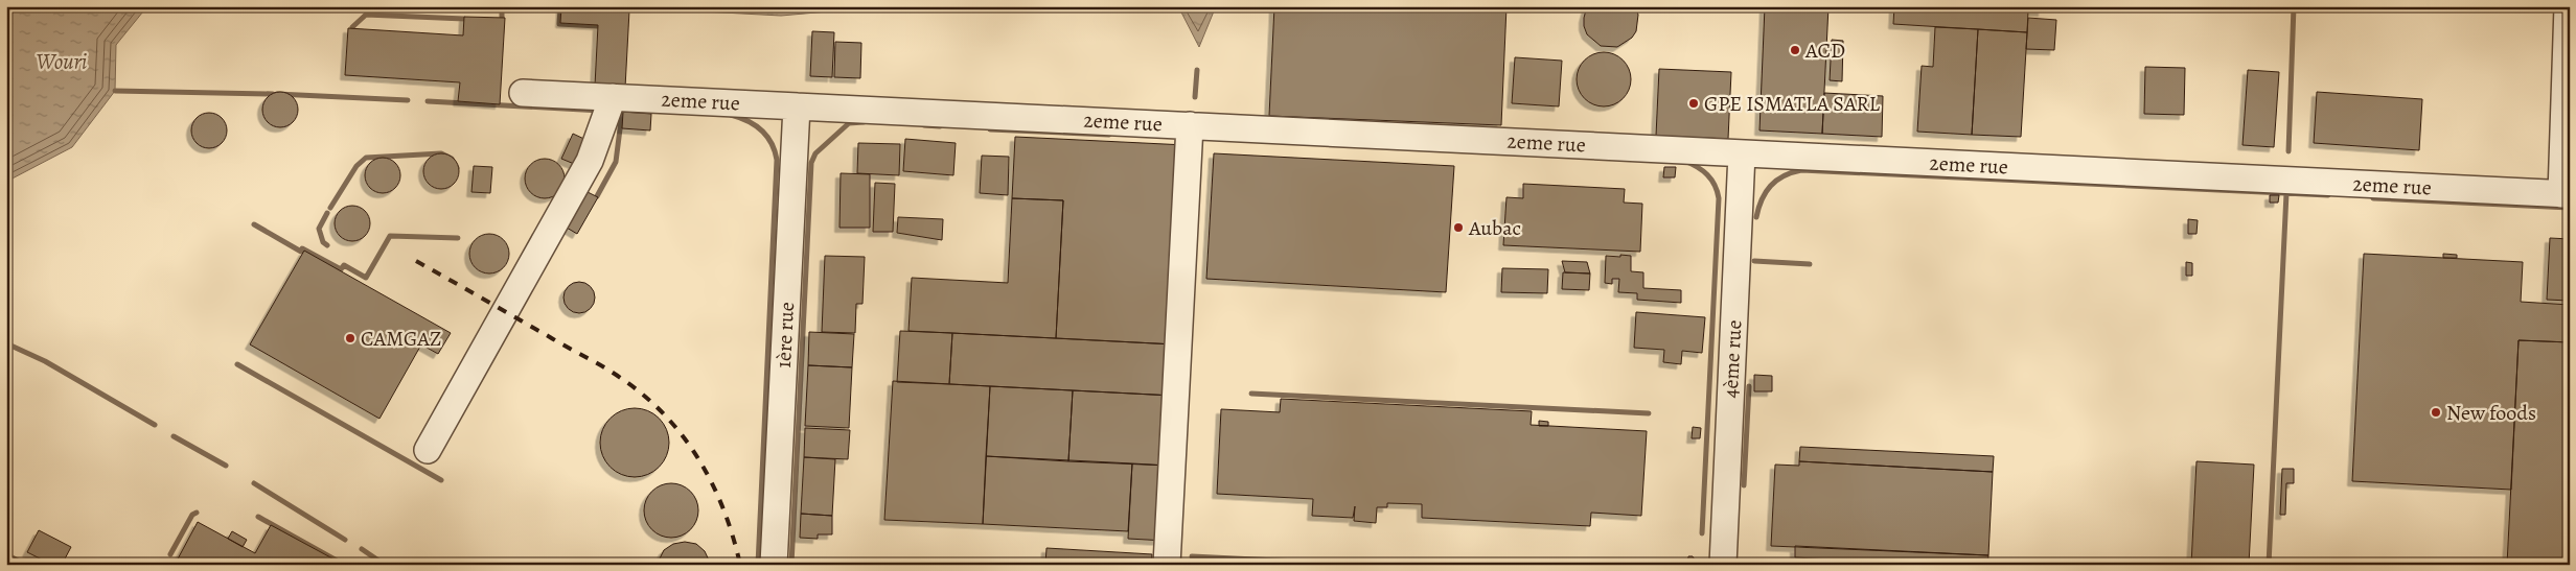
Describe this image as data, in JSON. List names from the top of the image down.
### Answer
{
  "streets": {
    "street": ["2eme rue", "1ère rue", "4ème rue"]
  },
  "crossings": [
    ["2eme rue", "1ère rue"],
    ["2eme rue", "4ème rue"]
  ],
  "water": ["Wouri"],
  "places": [
    "ACD",
    "GPE ISMATLA SARL",
    "Aubac",
    "CAMGAZ",
    "New foods"
  ]
}
